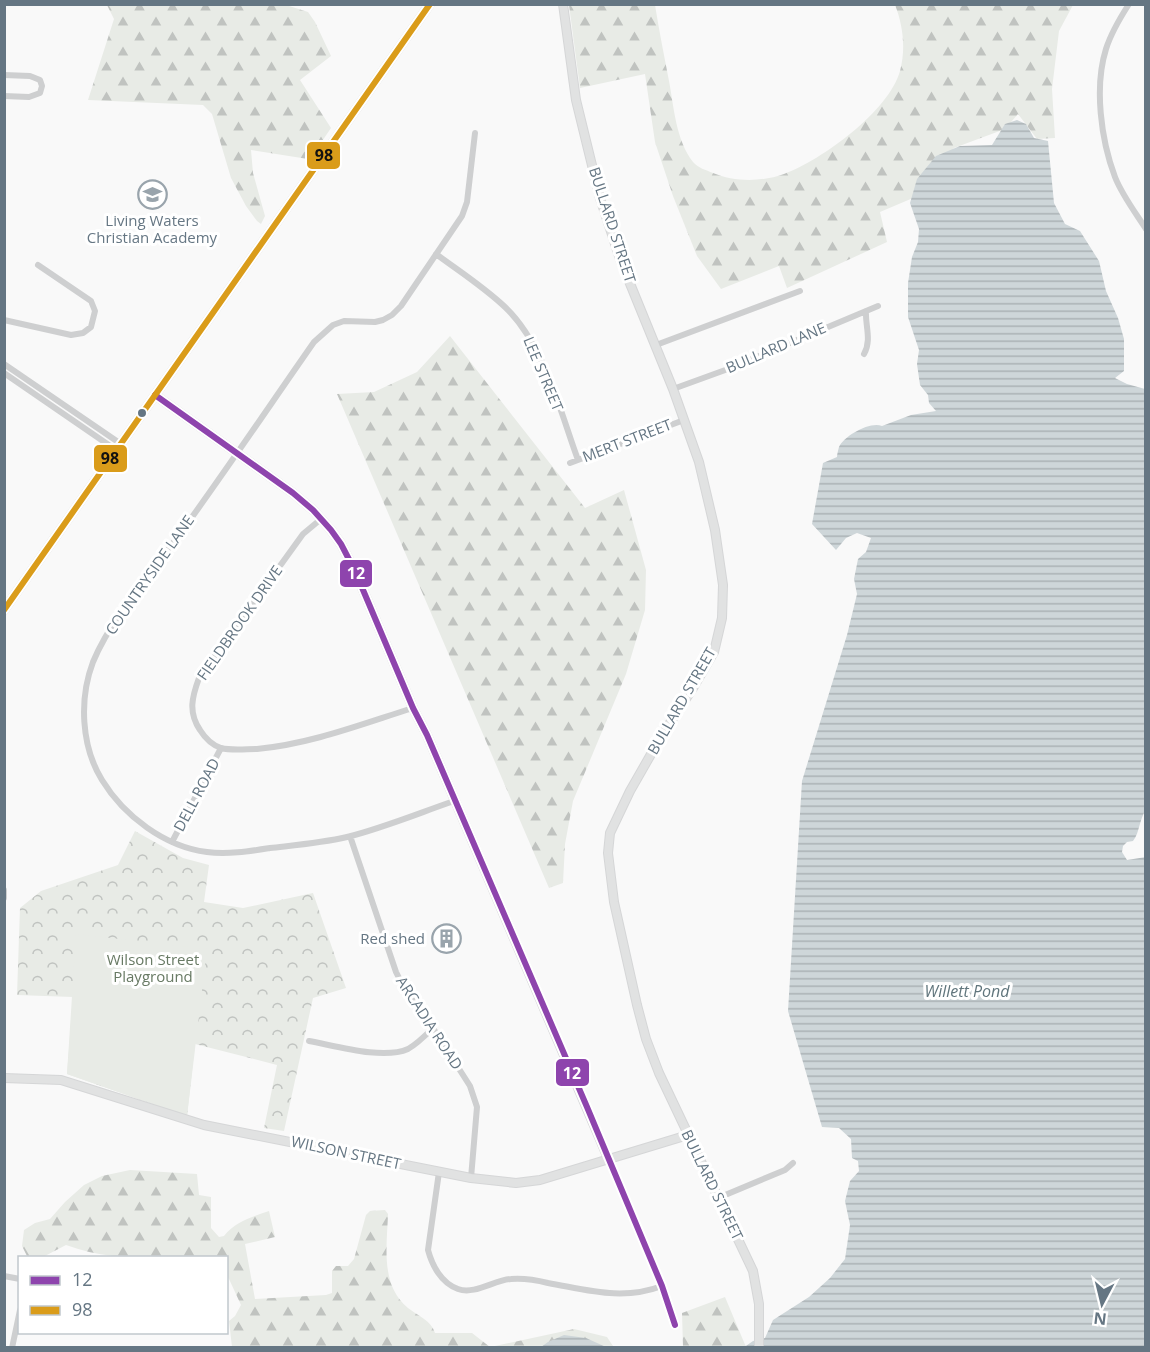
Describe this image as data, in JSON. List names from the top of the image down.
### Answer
{
  "streets": {
    "main road": ["BULLARD STREET", "WILSON STREET"],
    "street": [
      "BULLARD LANE",
      "LEE STREET",
      "MERT STREET",
      "COUNTRYSIDE LANE",
      "FIELDBROOK DRIVE",
      "DELL ROAD",
      "ARCADIA ROAD"
    ]
  },
  "crossings": [
    ["BULLARD STREET", "BULLARD LANE"],
    ["BULLARD STREET", "MERT STREET"],
    ["BULLARD STREET", "WILSON STREET"],
    ["LEE STREET", "MERT STREET"],
    ["LEE STREET", "COUNTRYSIDE LANE"],
    ["COUNTRYSIDE LANE", "DELL ROAD"],
    ["COUNTRYSIDE LANE", "ARCADIA ROAD"],
    ["FIELDBROOK DRIVE", "DELL ROAD"],
    ["ARCADIA ROAD", "WILSON STREET"]
  ],
  "water": ["Willett Pond"],
  "parks": ["Wilson Street Playground"],
  "places": {
    "school or university": ["Living Waters Christian Academy"],
    "building": ["Red shed"]
  },
  "lines": ["transit line 98", "transit line 12"],
  "legend": ["12", "98"],
  "north": "bottom"
}
